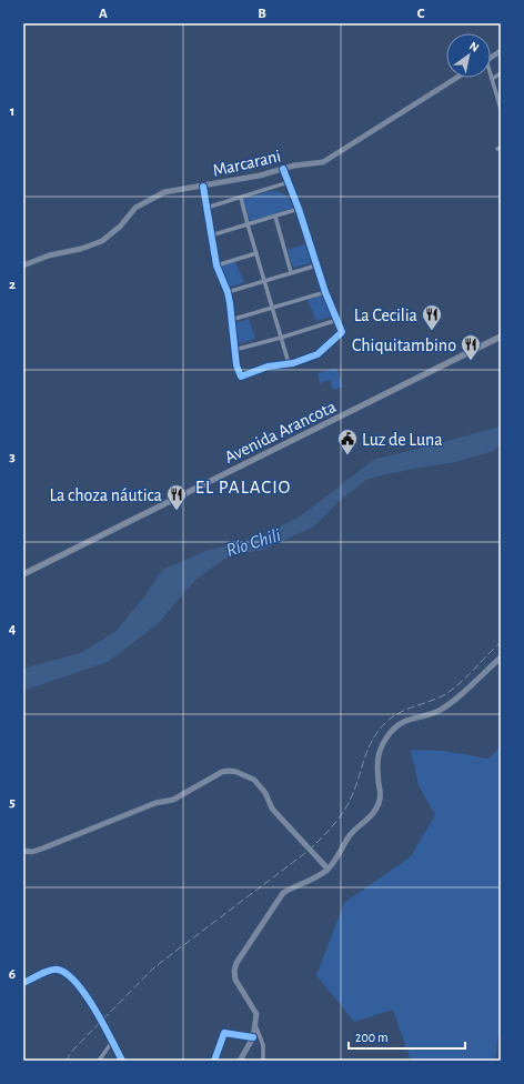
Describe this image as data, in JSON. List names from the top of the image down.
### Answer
{
  "streets": {
    "main road": ["Marcarani", "Avenida Arancota"]
  },
  "districts": ["EL PALACIO"],
  "water": ["Río Chili"],
  "places": {
    "restaurant": ["La Cecilia", "Chiquitambino", "La choza náutica"],
    "public building": ["Luz de Luna"]
  },
  "scale_bar": "200 m",
  "north": "top right",
  "grid": {
    "columns": ["A", "B", "C"],
    "rows": [
      "1",
      "2",
      "3",
      "4",
      "5",
      "6"
    ]
  }
}
